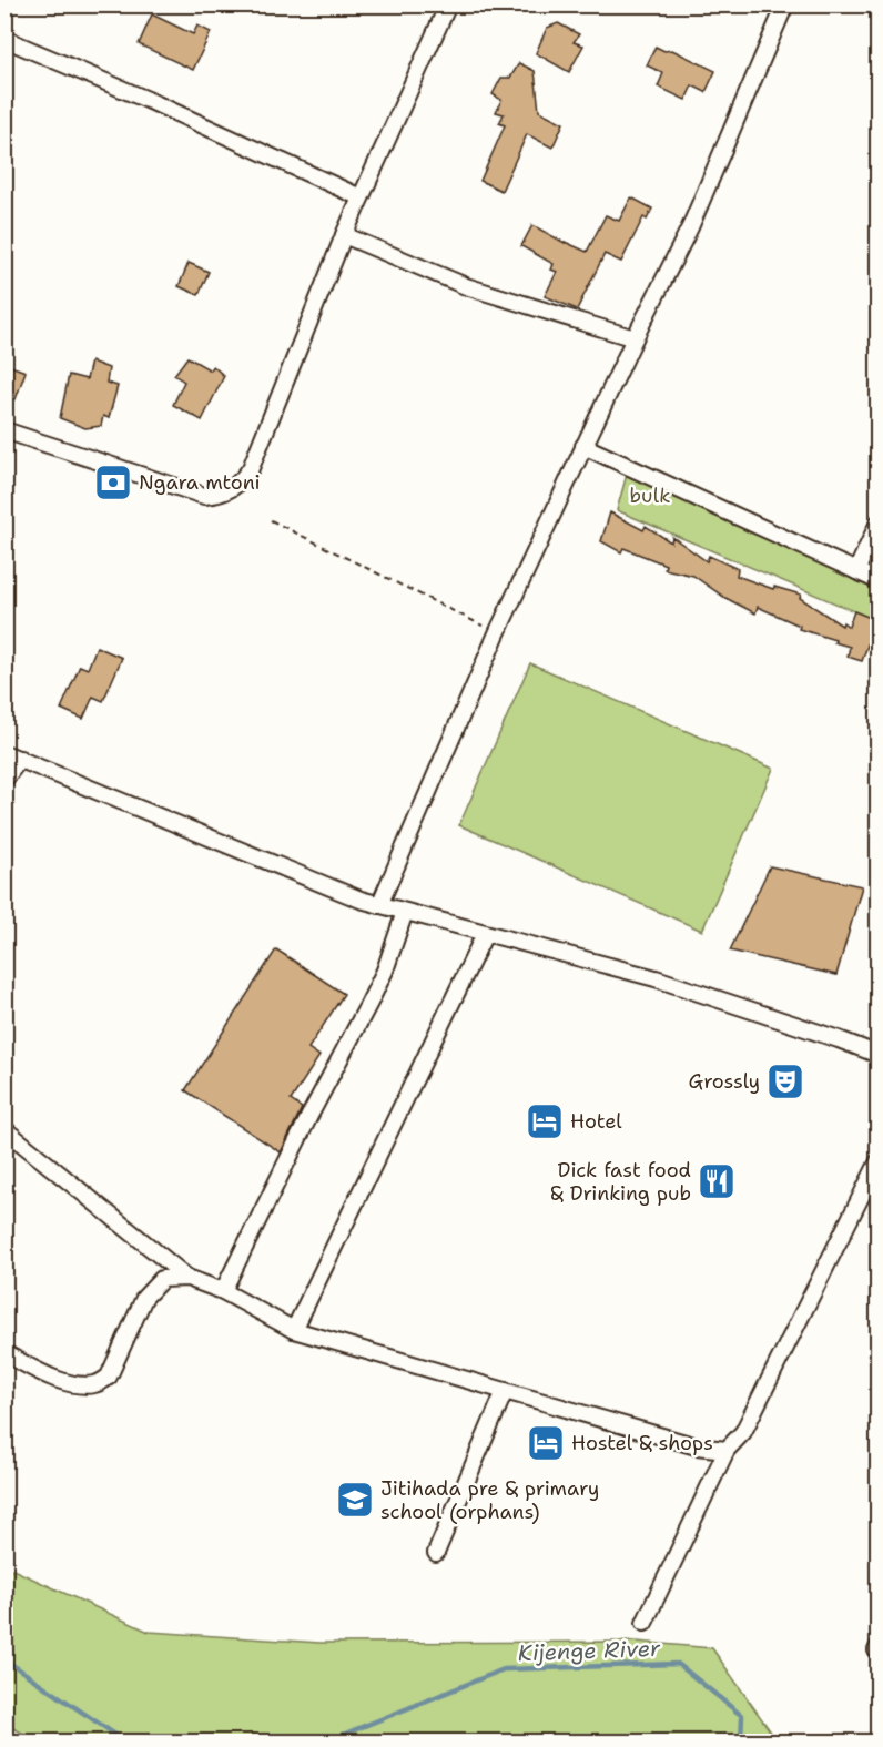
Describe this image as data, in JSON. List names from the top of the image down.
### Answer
{
  "water": ["Kijenge River"],
  "parks": ["bulk"],
  "places": {
    "bank": ["Ngara mtoni"],
    "theatre": ["Grossly"],
    "hotel": ["Hotel", "Hostel & shops"],
    "restaurant": ["Dick fast food & Drinking pub"],
    "school or university": ["Jitihada pre & primary school (orphans)"]
  }
}
